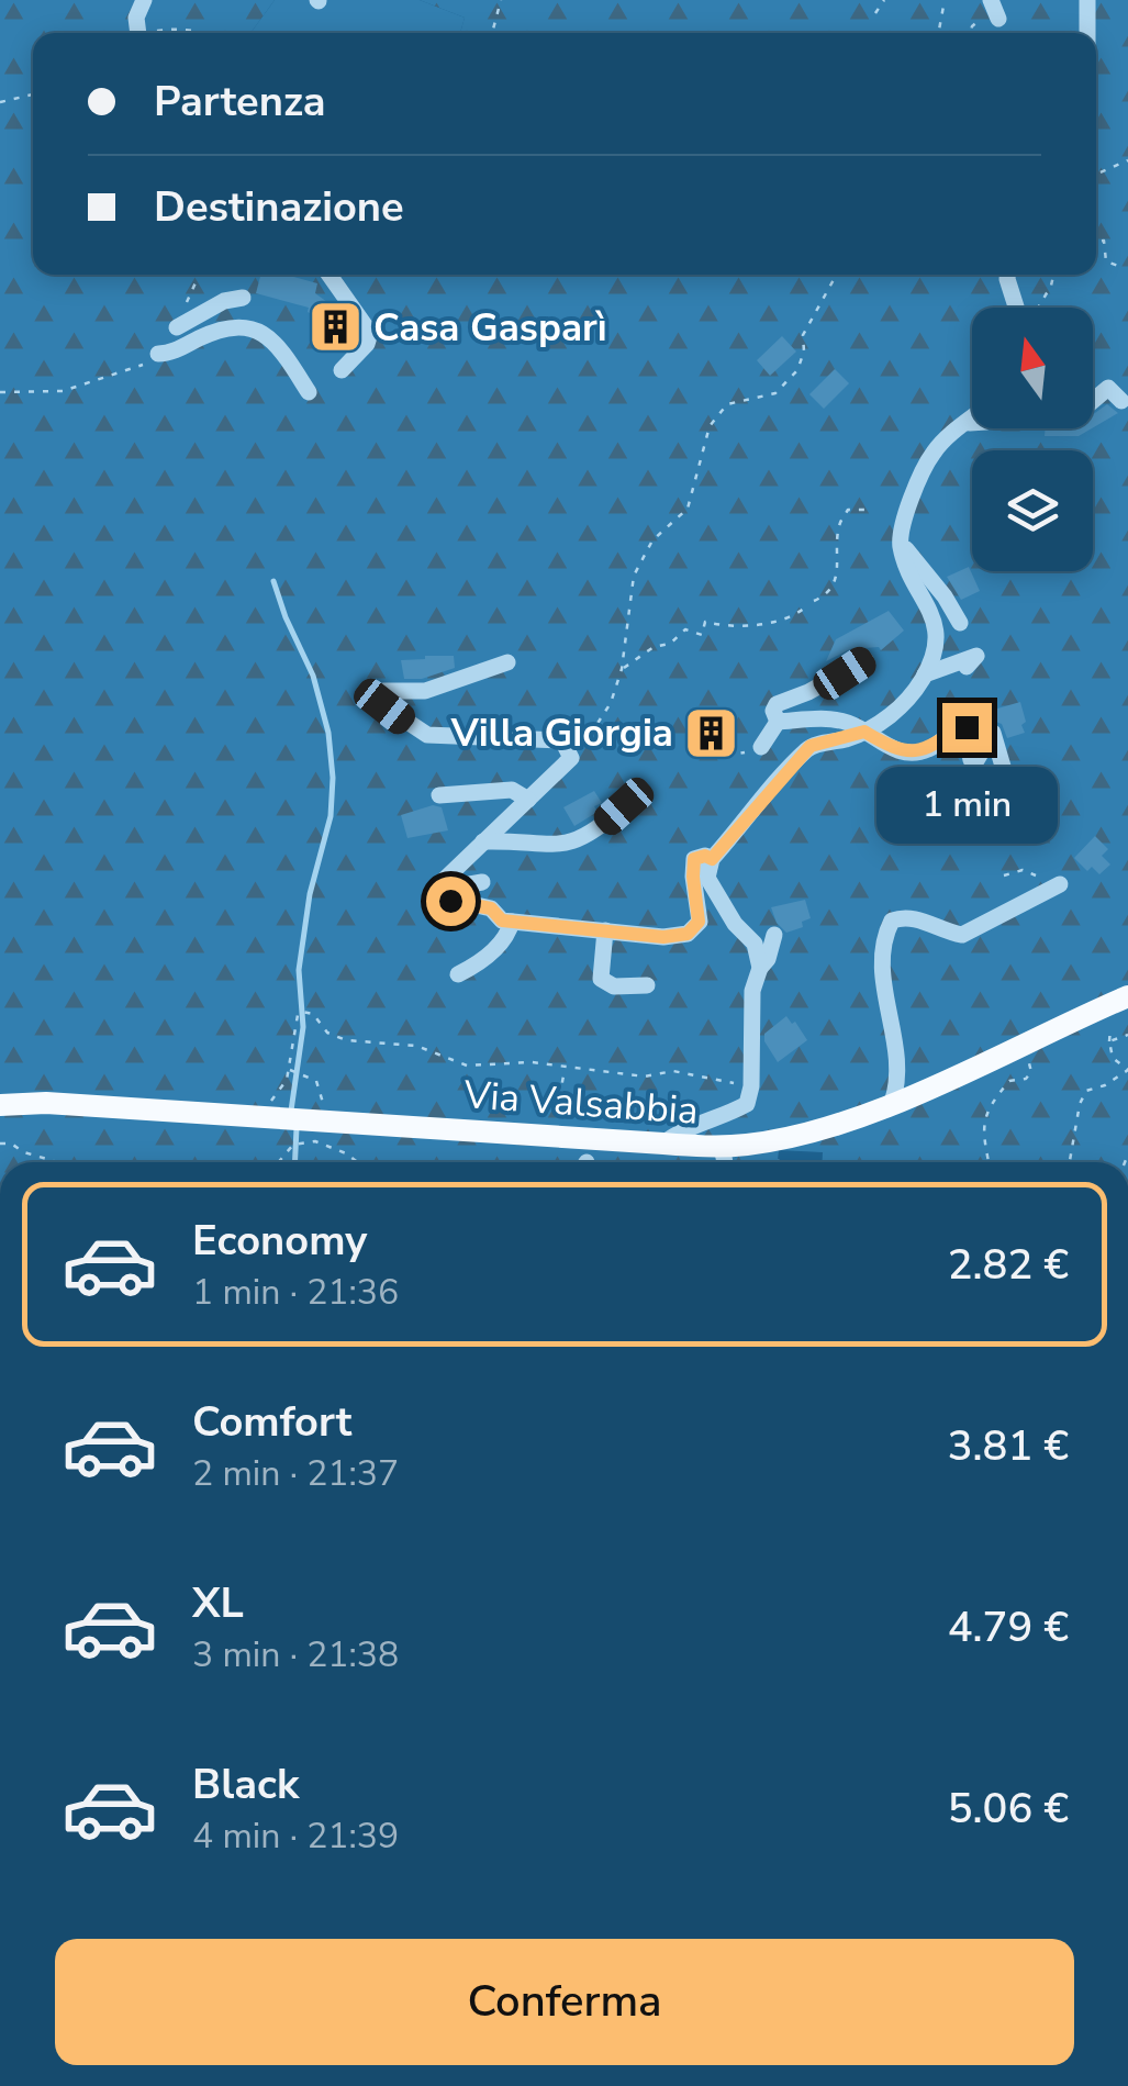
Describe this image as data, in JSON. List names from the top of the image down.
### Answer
{
  "streets": {
    "main road": ["Via Valsabbia"]
  },
  "places": {
    "building": ["Casa Gasparì", "Villa Giorgia"]
  },
  "north": "top",
  "page": {
    "banner": ["Partenza", "Destinazione"],
    "bubble": "1 min",
    "list": [
      {
        "name": "Economy",
        "note": "1 min · 21:36",
        "value": "2.82 €"
      },
      {
        "name": "Comfort",
        "note": "2 min · 21:37",
        "value": "3.81 €"
      },
      {
        "name": "XL",
        "note": "3 min · 21:38",
        "value": "4.79 €"
      },
      {
        "name": "Black",
        "note": "4 min · 21:39",
        "value": "5.06 €"
      }
    ],
    "buttons": "Conferma"
  }
}
